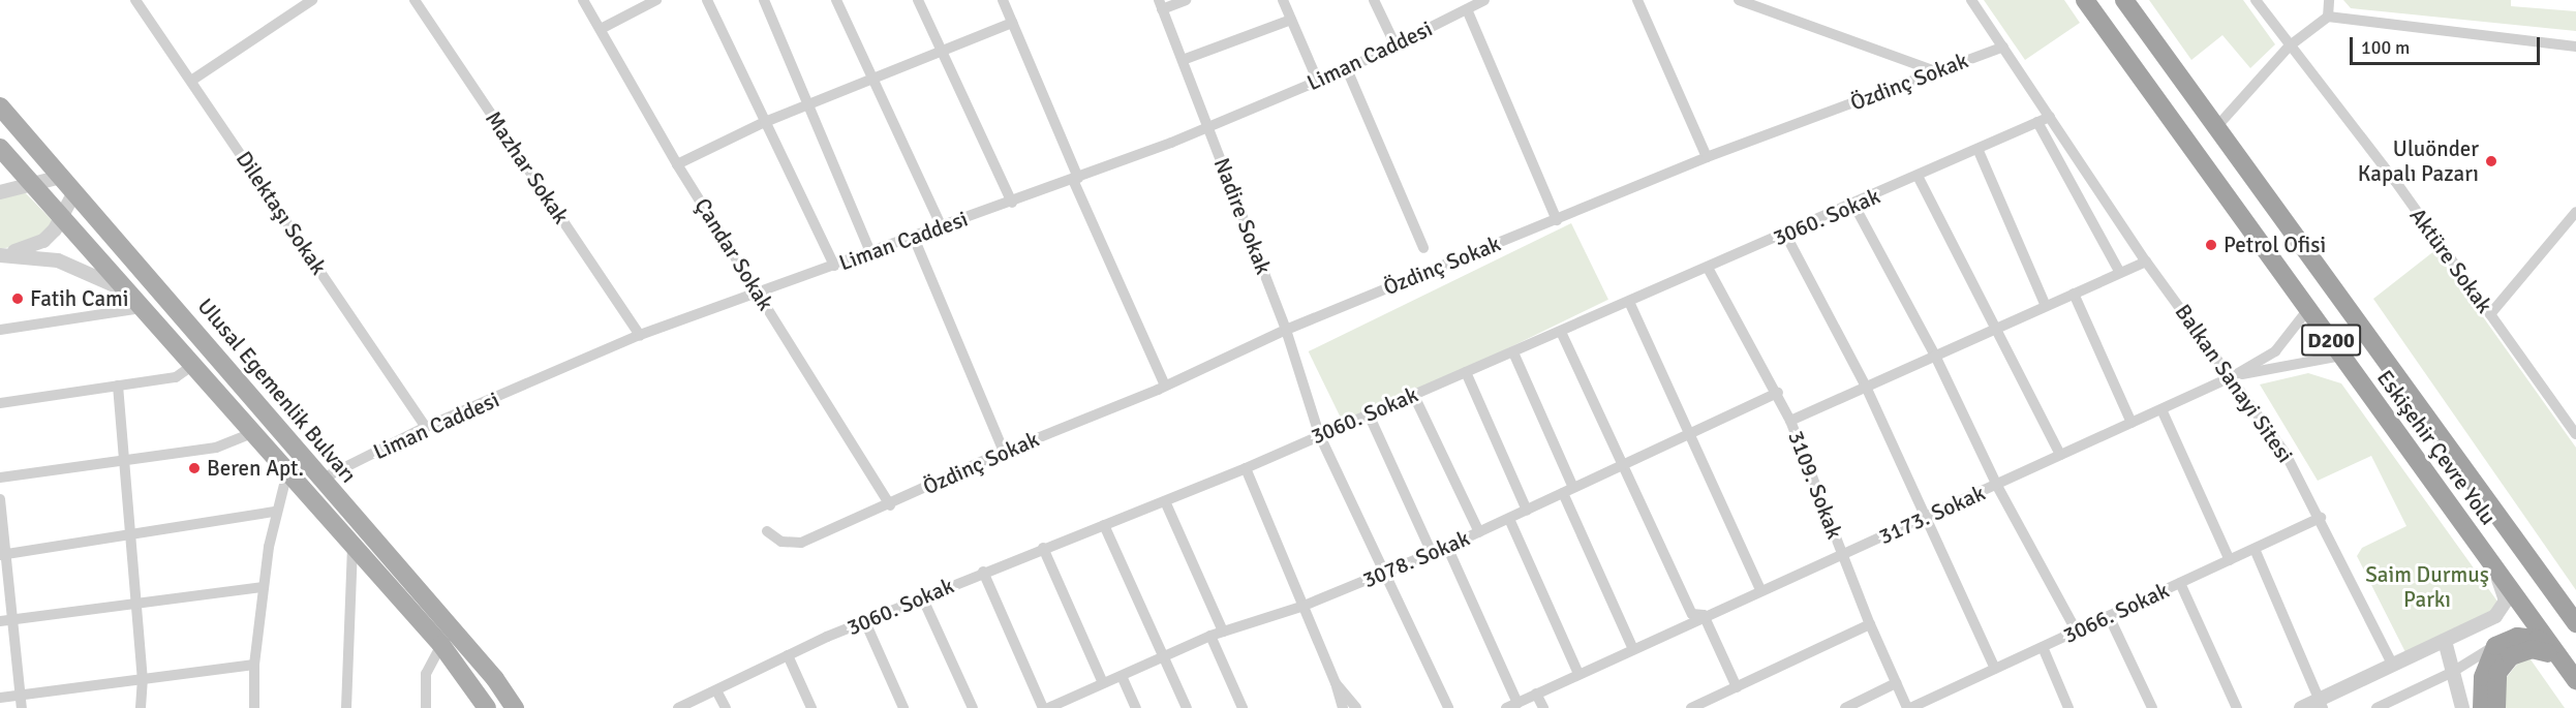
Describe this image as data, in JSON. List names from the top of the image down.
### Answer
{
  "streets": {
    "highway": ["D200", "Eskişehir Çevre Yolu"],
    "main road": ["Ulusal Egemenlik Bulvarı"],
    "street": [
      "Liman Caddesi",
      "Özdinç Sokak",
      "Mazhar Sokak",
      "Dilektaşı Sokak",
      "Nadire Sokak",
      "3060. Sokak",
      "Çandar Sokak",
      "Aktüre Sokak",
      "Balkan Sanayi Sitesi",
      "3109. Sokak",
      "3173. Sokak",
      "3078. Sokak",
      "3066. Sokak"
    ]
  },
  "crossings": [
    ["Liman Caddesi", "Mazhar Sokak"],
    ["Liman Caddesi", "Dilektaşı Sokak"],
    ["Liman Caddesi", "Nadire Sokak"],
    ["Liman Caddesi", "Çandar Sokak"],
    ["Liman Caddesi", "Ulusal Egemenlik Bulvarı"],
    ["Özdinç Sokak", "Nadire Sokak"],
    ["Özdinç Sokak", "Çandar Sokak"],
    ["Özdinç Sokak", "Balkan Sanayi Sitesi"],
    ["Nadire Sokak", "3060. Sokak"],
    ["Nadire Sokak", "3078. Sokak"],
    ["3060. Sokak", "Balkan Sanayi Sitesi"],
    ["3060. Sokak", "3109. Sokak"],
    ["Balkan Sanayi Sitesi", "3173. Sokak"],
    ["Balkan Sanayi Sitesi", "3066. Sokak"],
    ["Eskişehir Çevre Yolu", "3173. Sokak"],
    ["3109. Sokak", "3173. Sokak"],
    ["3109. Sokak", "3078. Sokak"],
    ["3109. Sokak", "3066. Sokak"]
  ],
  "parks": ["Saim Durmuş Parkı"],
  "places": [
    "Uluönder Kapalı Pazarı",
    "Petrol Ofisi",
    "Fatih Cami",
    "Beren Apt."
  ],
  "scale_bar": "100 m"
}
